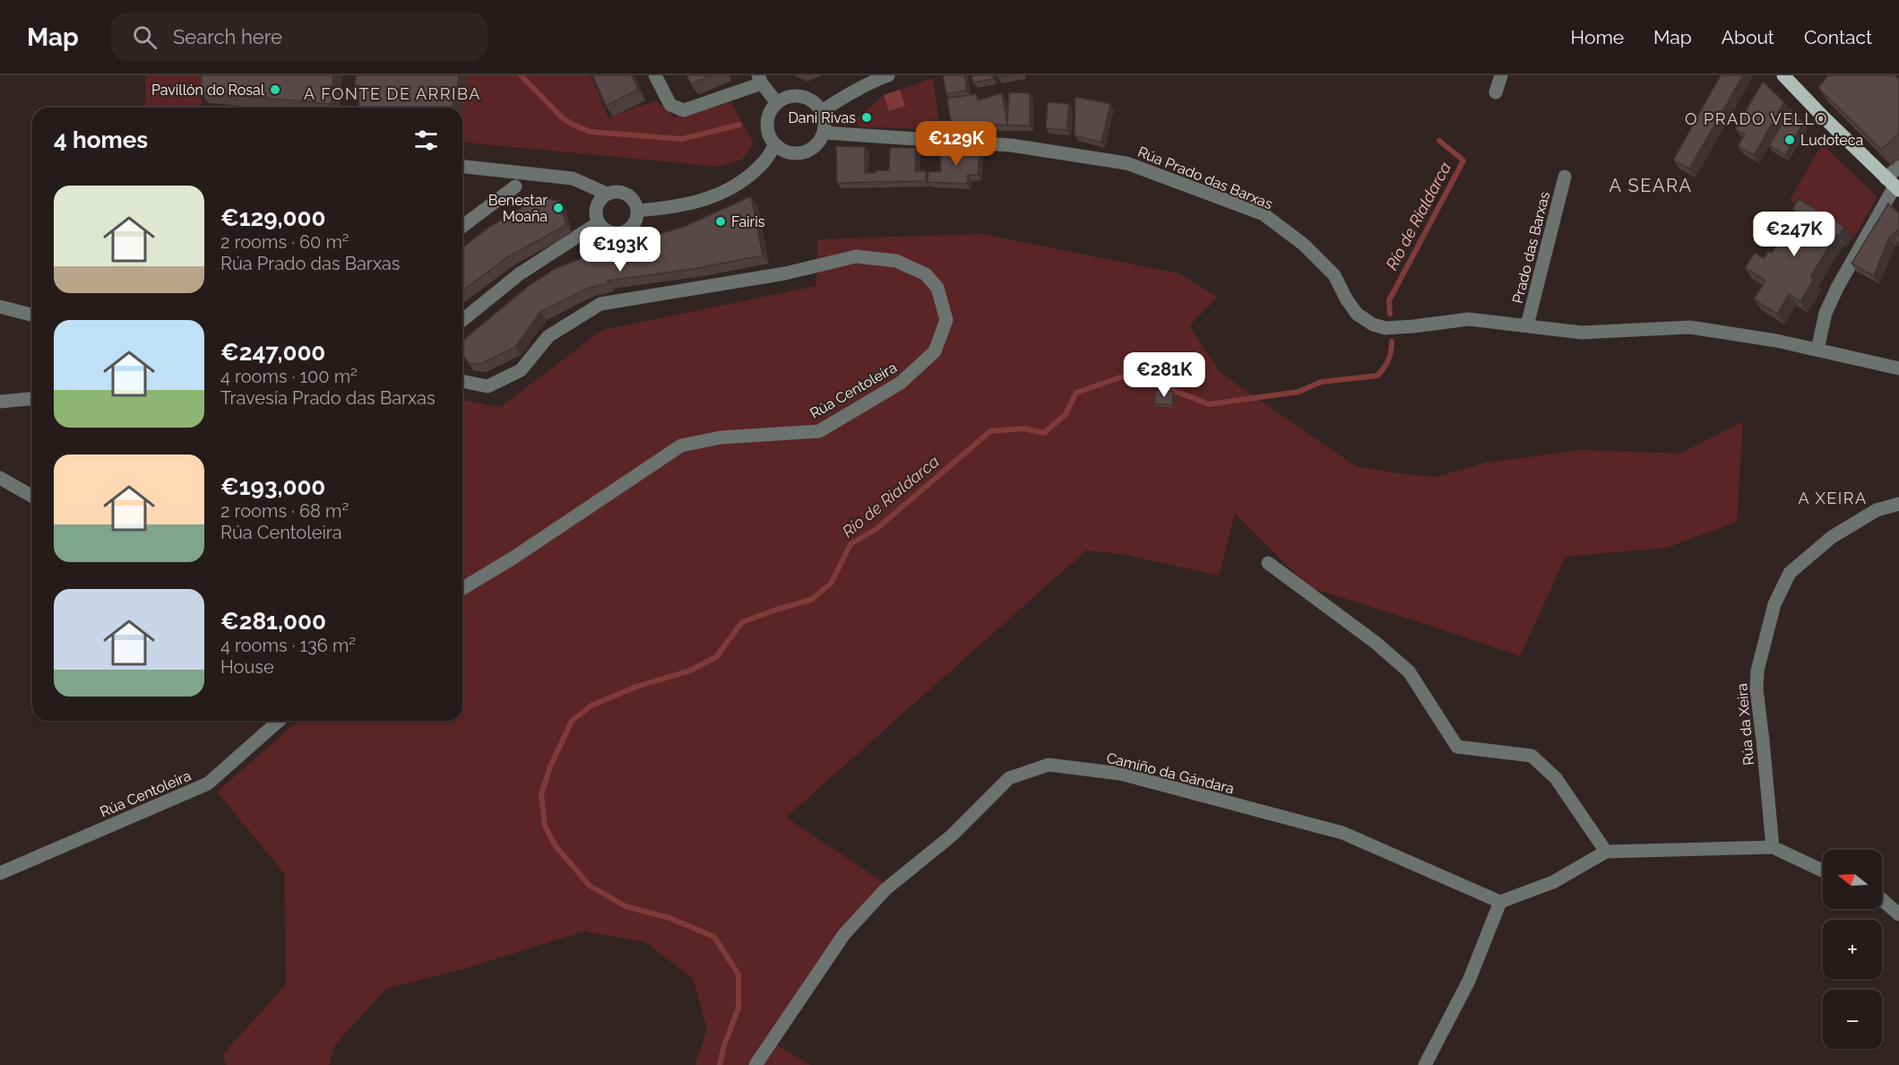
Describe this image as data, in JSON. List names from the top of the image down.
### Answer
{
  "streets": {
    "street": [
      "Rúa Prado das Barxas",
      "Prado das Barxas",
      "Rúa Centoleira",
      "Rúa da Xeira",
      "Camiño da Gándara"
    ]
  },
  "crossings": [
    ["Rúa Prado das Barxas", "Prado das Barxas"]
  ],
  "districts": [
    "A FONTE DE ARRIBA",
    "O PRADO VELLO",
    "A SEARA",
    "A XEIRA"
  ],
  "water": ["Río de Rialdarca"],
  "places": [
    "Pavillón do Rosal",
    "Dani Rivas",
    "Ludoteca",
    "Benestar Moaña",
    "Fairis"
  ],
  "north": "left",
  "page": {
    "header": "Map",
    "search": "Search here",
    "nav": [
      "Home",
      "Map",
      "About",
      "Contact"
    ],
    "heading": "4 homes",
    "price": [
      "€129K",
      "€247K",
      "€193K",
      "€281K"
    ],
    "list": [
      {
        "name": "€129,000",
        "note": "2 rooms · 60 m² · Rúa Prado das Barxas"
      },
      {
        "name": "€247,000",
        "note": "4 rooms · 100 m² · Travesía Prado das Barxas"
      },
      {
        "name": "€193,000",
        "note": "2 rooms · 68 m² · Rúa Centoleira"
      },
      {
        "name": "€281,000",
        "note": "4 rooms · 136 m² · House"
      }
    ],
    "map_buttons": ["+", "−"]
  }
}
